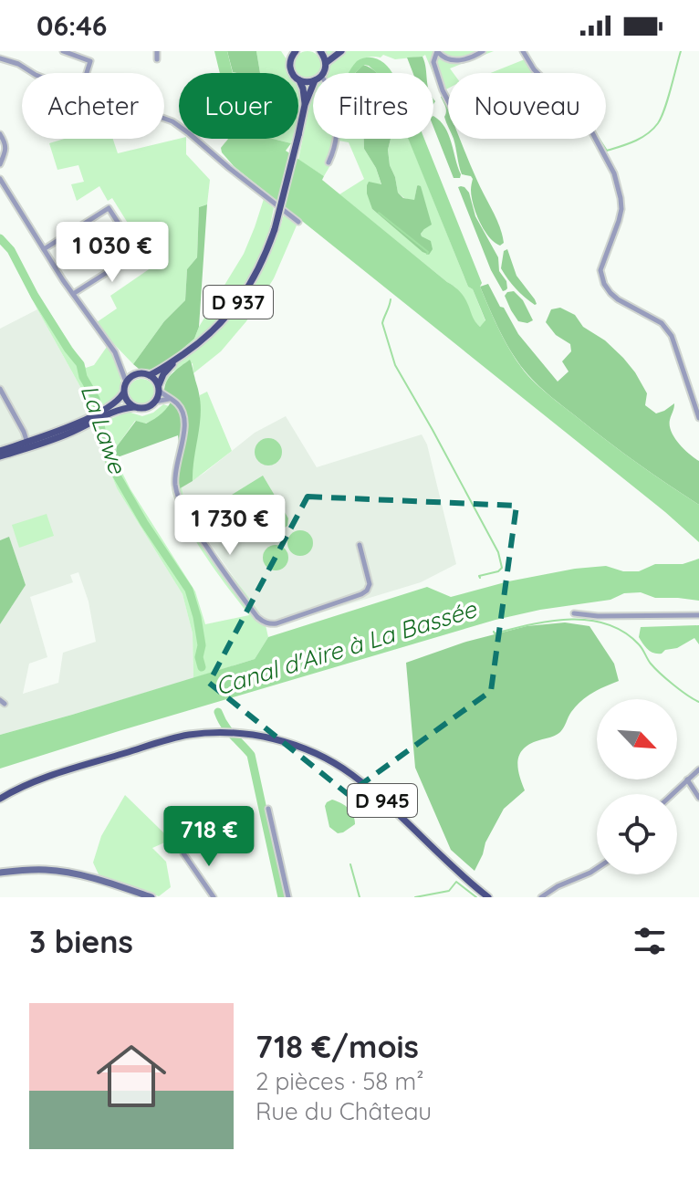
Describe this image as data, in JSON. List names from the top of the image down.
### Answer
{
  "streets": {
    "main road": ["D 937", "D 945"]
  },
  "water": ["La Lawe", "Canal d'Aire à La Bassée"],
  "north": "bottom right",
  "page": {
    "status": "06:46",
    "chip": [
      "Acheter",
      "Louer",
      "Filtres",
      "Nouveau"
    ],
    "price": ["1 030 €", "1 730 €", "718 €"],
    "heading": "3 biens",
    "list": [
      {
        "name": "718 €/mois",
        "note": "2 pièces · 58 m² · Rue du Château"
      }
    ]
  }
}
